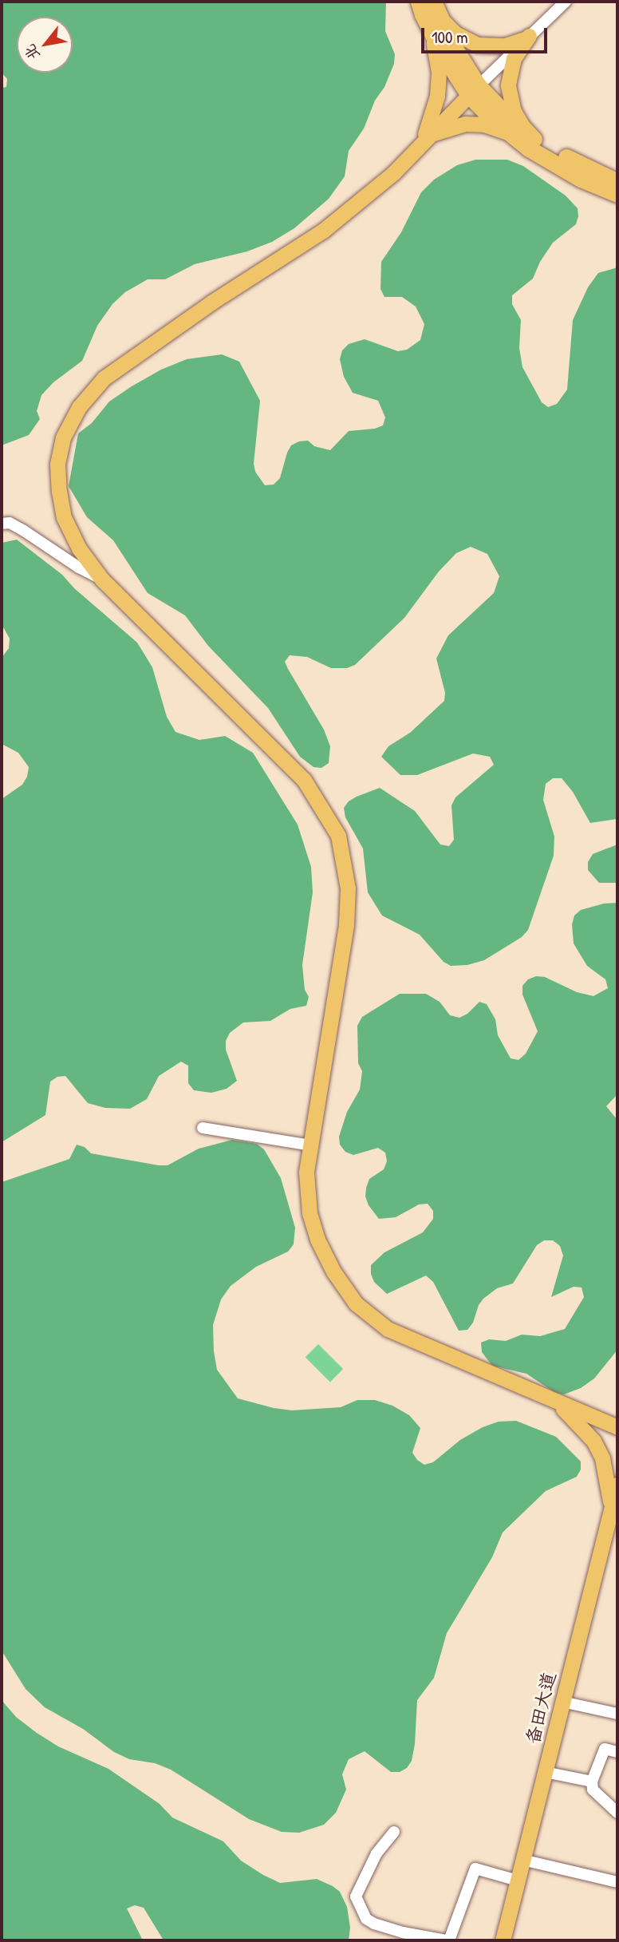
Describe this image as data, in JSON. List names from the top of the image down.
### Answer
{
  "streets": {
    "main road": ["备田大道"]
  },
  "scale_bar": "100 m",
  "north": "bottom left"
}
